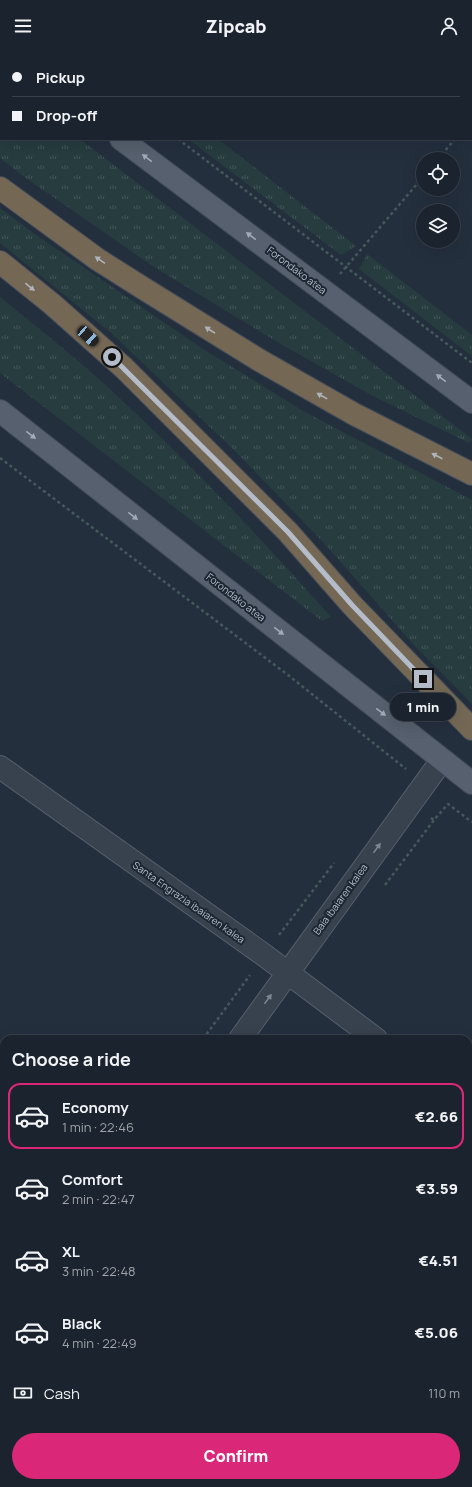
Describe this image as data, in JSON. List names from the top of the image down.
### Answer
{
  "streets": {
    "main road": ["Forondako atea"],
    "street": ["Baia ibaiaren kalea", "Santa Engrazia ibaiaren kalea"]
  },
  "crossings": [
    ["Forondako atea", "Baia ibaiaren kalea"],
    ["Baia ibaiaren kalea", "Santa Engrazia ibaiaren kalea"]
  ],
  "one_way": ["Baia ibaiaren kalea"],
  "page": {
    "header": "Zipcab",
    "banner": ["Pickup", "Drop-off"],
    "bubble": "1 min",
    "heading": "Choose a ride",
    "list": [
      {
        "name": "Economy",
        "note": "1 min · 22:46",
        "value": "€2.66"
      },
      {
        "name": "Comfort",
        "note": "2 min · 22:47",
        "value": "€3.59"
      },
      {
        "name": "XL",
        "note": "3 min · 22:48",
        "value": "€4.51"
      },
      {
        "name": "Black",
        "note": "4 min · 22:49",
        "value": "€5.06"
      }
    ],
    "pay": ["Cash", "110 m"],
    "buttons": "Confirm"
  }
}
